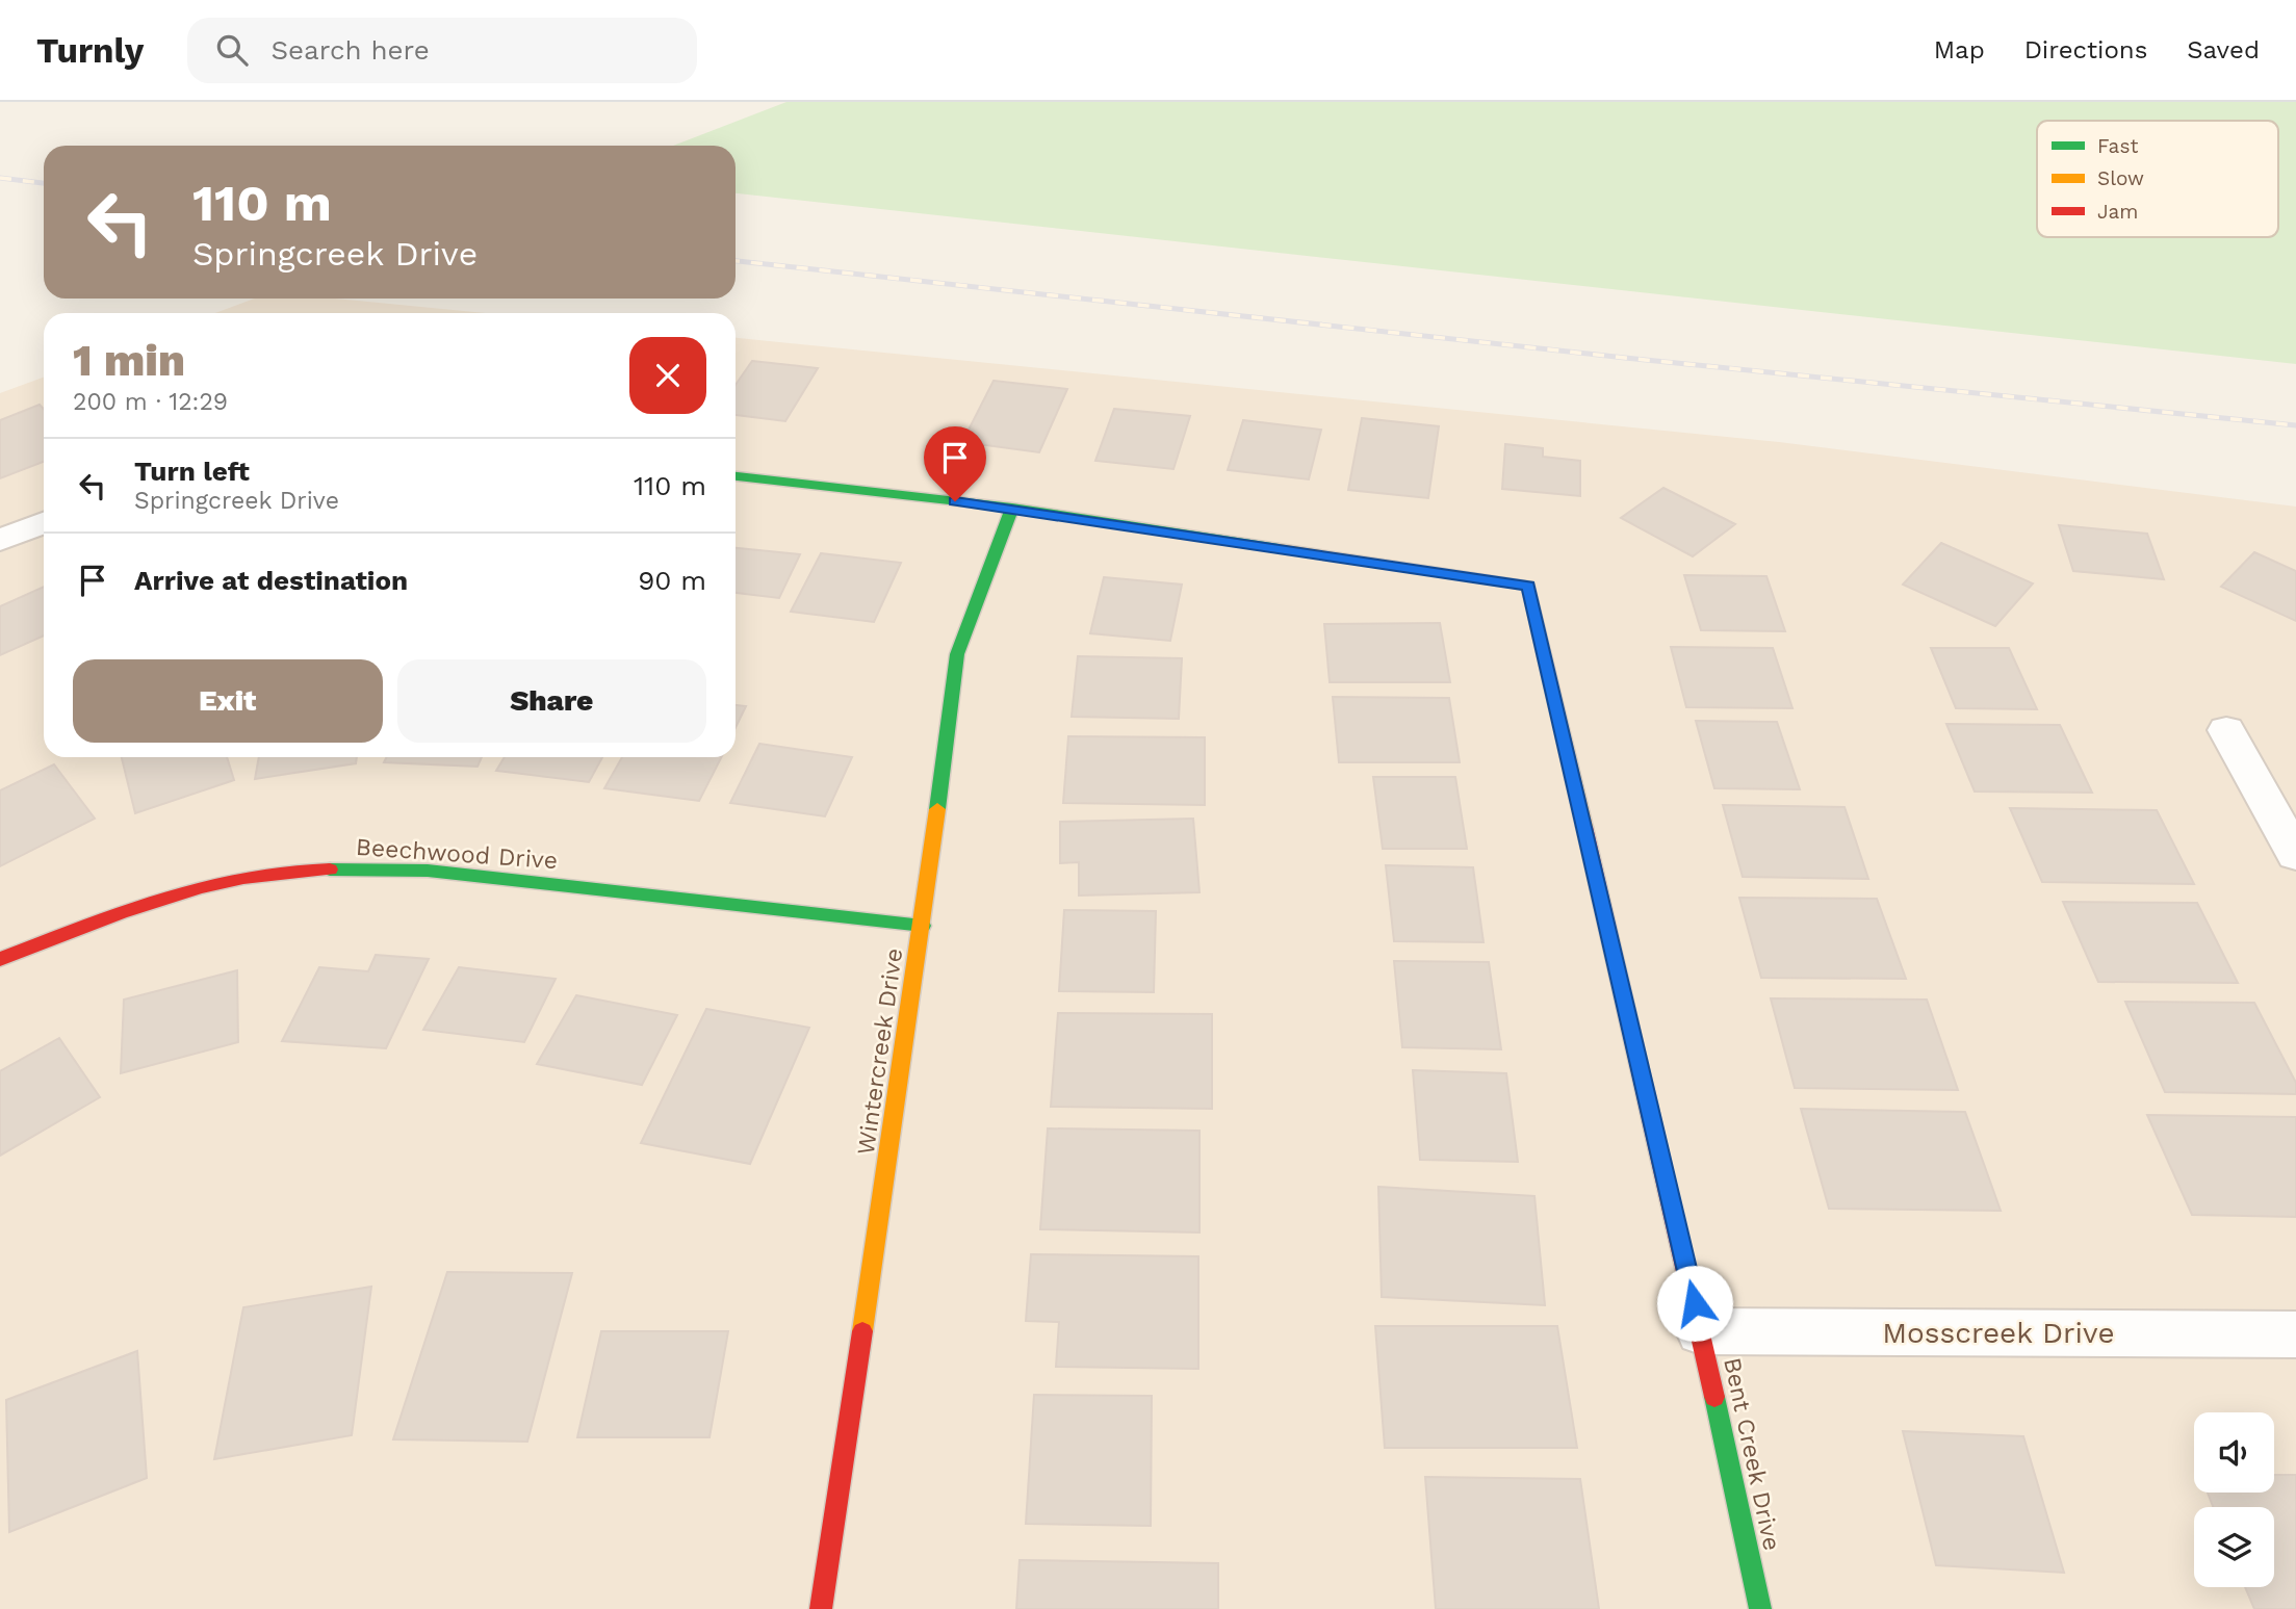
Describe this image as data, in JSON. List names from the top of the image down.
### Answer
{
  "streets": {
    "street": [
      "Beechwood Drive",
      "Wintercreek Drive",
      "Mosscreek Drive",
      "Bent Creek Drive"
    ]
  },
  "crossings": [
    ["Beechwood Drive", "Wintercreek Drive"],
    ["Wintercreek Drive", "Bent Creek Drive"],
    ["Mosscreek Drive", "Bent Creek Drive"]
  ],
  "legend": ["Fast", "Slow", "Jam"],
  "page": {
    "header": "Turnly",
    "search": "Search here",
    "nav": ["Map", "Directions", "Saved"],
    "turn": ["110 m", "Springcreek Drive"],
    "heading": ["1 min", "200 m · 12:29"],
    "list": [
      {
        "name": "Turn left",
        "note": "Springcreek Drive",
        "value": "110 m"
      },
      {
        "name": "Arrive at destination",
        "value": "90 m"
      }
    ],
    "buttons": ["Exit", "Share"]
  }
}
